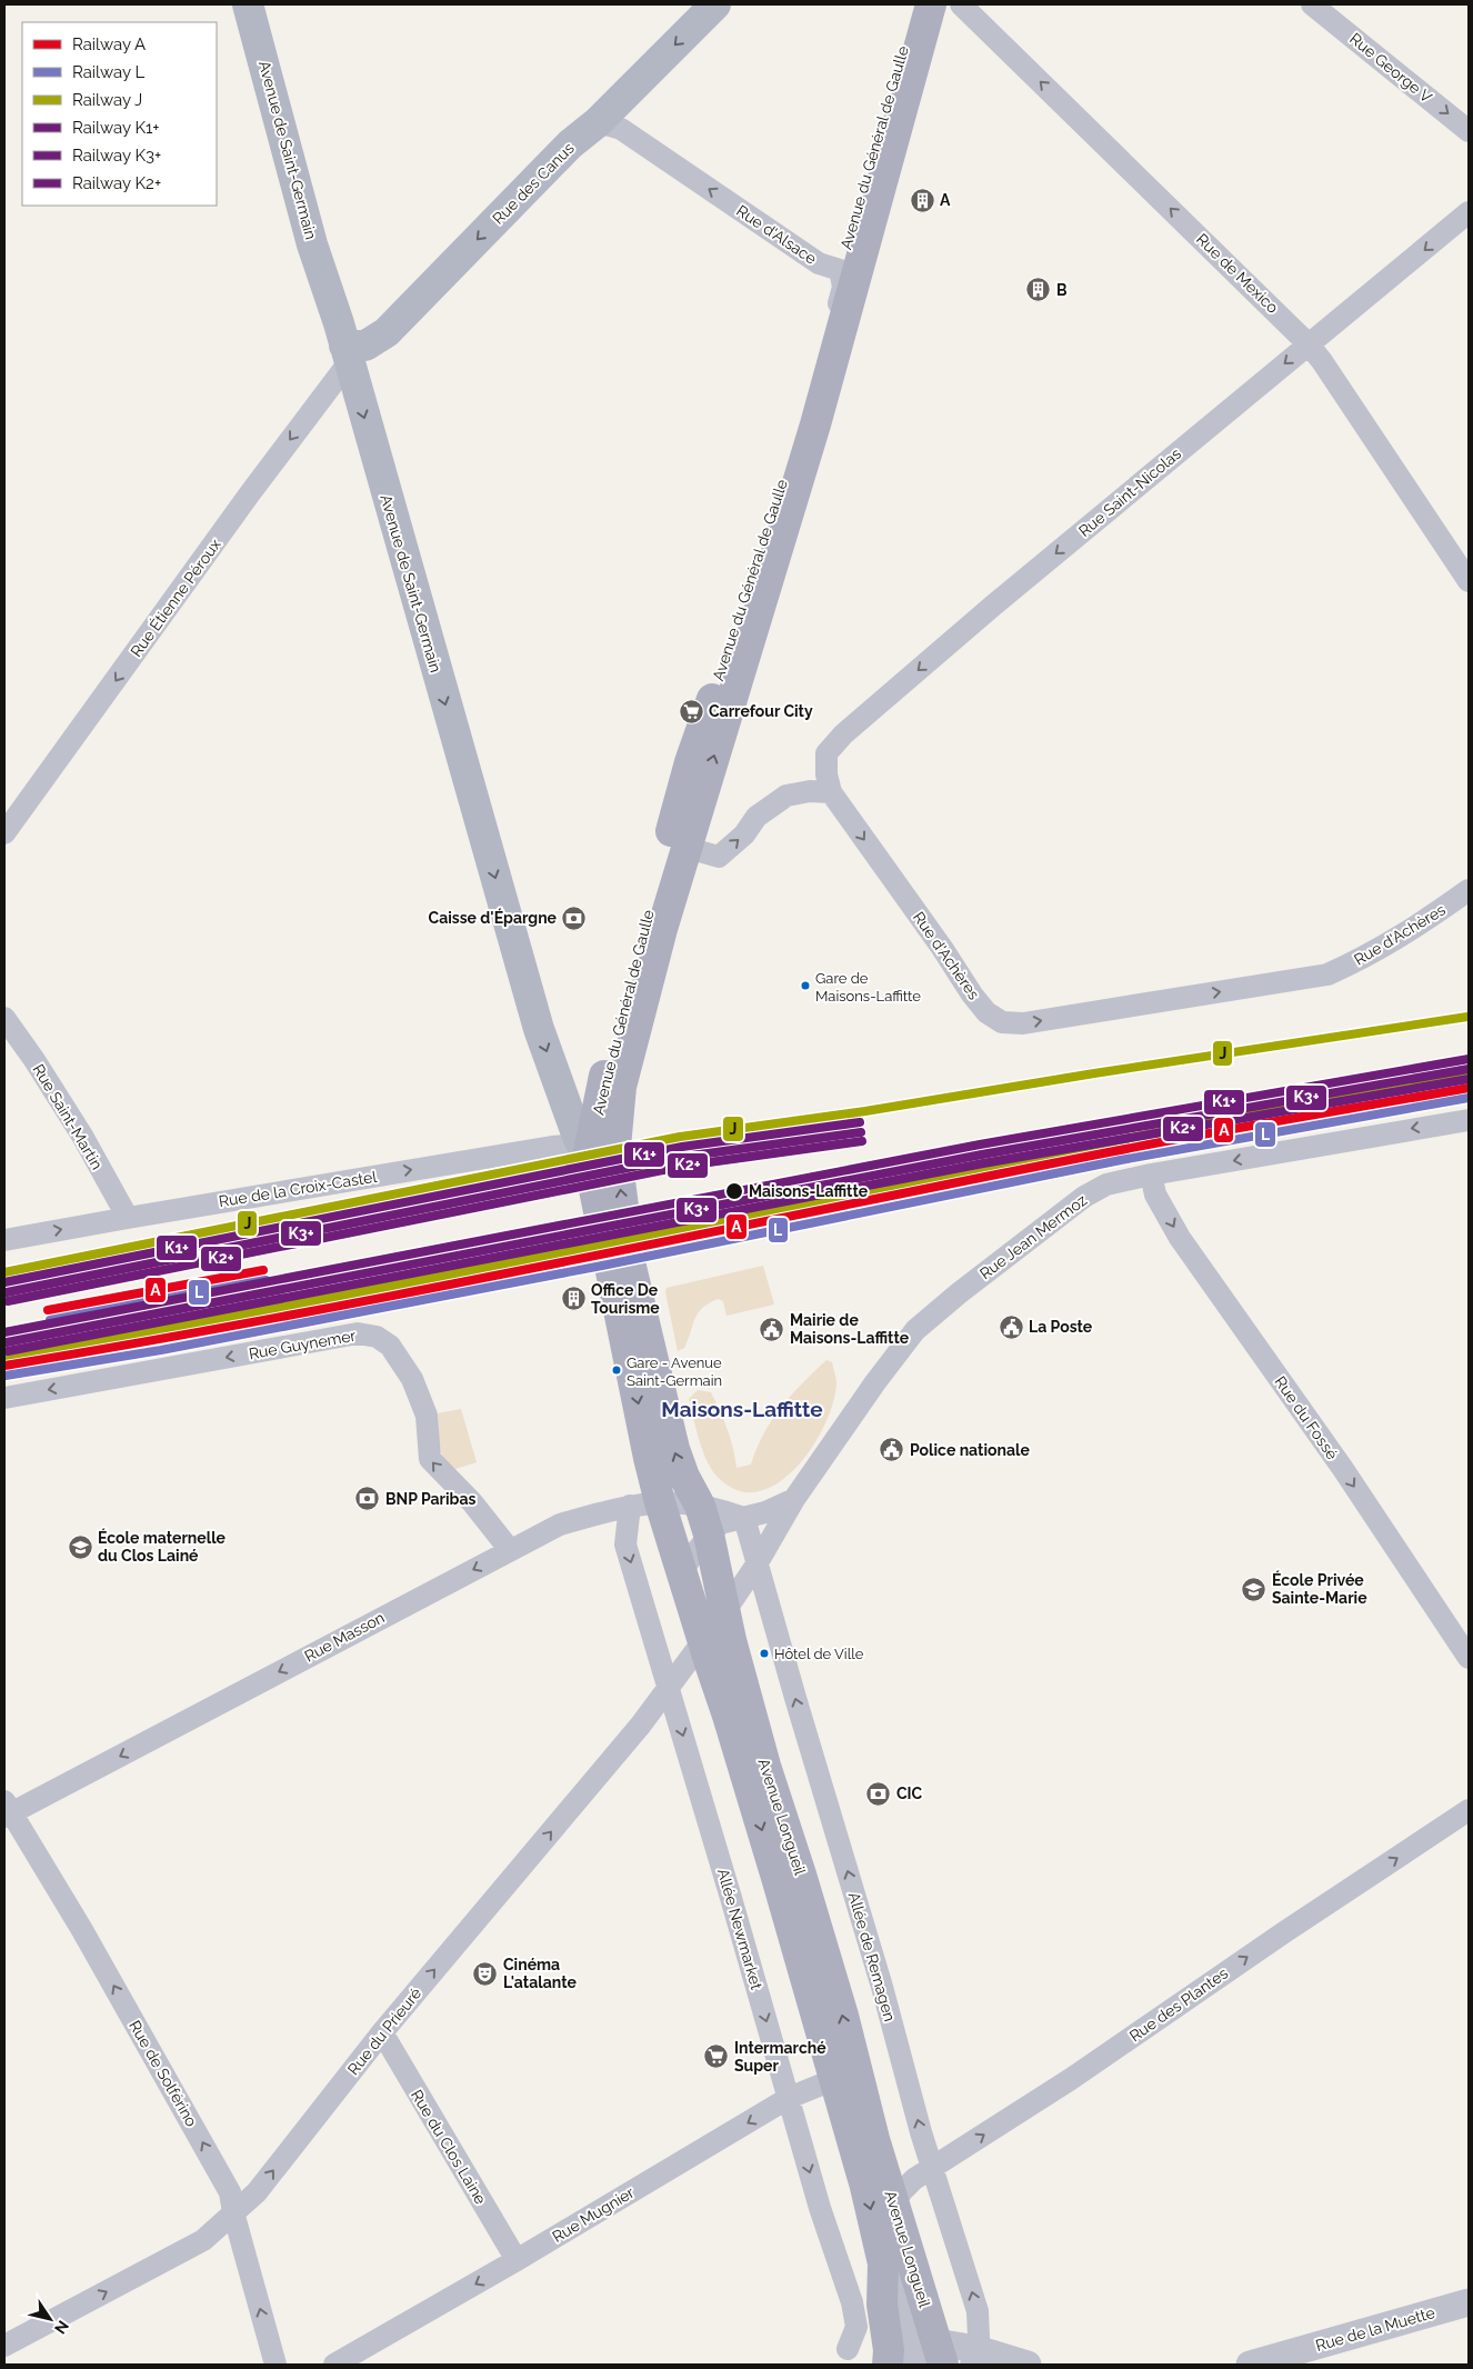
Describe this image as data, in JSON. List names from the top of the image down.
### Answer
{
  "streets": {
    "main road": [
      "Avenue du Général de Gaulle",
      "Avenue de Saint-Germain",
      "Rue des Canus",
      "Avenue Longueil"
    ],
    "street": [
      "Rue George V",
      "Rue d'Alsace",
      "Rue de Mexico",
      "Rue Saint-Nicolas",
      "Rue Étienne Péroux",
      "Rue d'Achères",
      "Rue Saint-Martin",
      "Rue de la Croix-Castel",
      "Rue Jean Mermoz",
      "Rue Guynemer",
      "Rue du Fossé",
      "Rue Masson",
      "Allée Newmarket",
      "Allée de Remagen",
      "Rue des Plantes",
      "Rue du Prieuré",
      "Rue de Solférino",
      "Rue du Clos Laine",
      "Rue Mugnier",
      "Rue de la Muette"
    ]
  },
  "crossings": [
    ["Avenue du Général de Gaulle", "Avenue de Saint-Germain"],
    ["Avenue du Général de Gaulle", "Rue d'Alsace"],
    ["Avenue du Général de Gaulle", "Rue de la Croix-Castel"],
    ["Avenue de Saint-Germain", "Rue des Canus"],
    ["Avenue de Saint-Germain", "Rue Étienne Péroux"],
    ["Avenue de Saint-Germain", "Rue de la Croix-Castel"],
    ["Rue des Canus", "Rue d'Alsace"],
    ["Rue des Canus", "Rue Étienne Péroux"],
    ["Rue de Mexico", "Rue Saint-Nicolas"],
    ["Rue Saint-Nicolas", "Rue d'Achères"],
    ["Rue Saint-Martin", "Rue de la Croix-Castel"],
    ["Rue Jean Mermoz", "Rue du Fossé"],
    ["Rue Jean Mermoz", "Avenue Longueil"],
    ["Rue Jean Mermoz", "Allée de Remagen"],
    ["Rue Jean Mermoz", "Rue du Prieuré"],
    ["Rue Guynemer", "Rue Masson"],
    ["Rue Masson", "Avenue Longueil"],
    ["Rue Masson", "Allée Newmarket"],
    ["Rue Masson", "Allée de Remagen"],
    ["Rue Masson", "Rue de Solférino"],
    ["Avenue Longueil", "Rue des Plantes"],
    ["Avenue Longueil", "Rue du Prieuré"],
    ["Avenue Longueil", "Rue Mugnier"],
    ["Allée Newmarket", "Rue du Prieuré"],
    ["Allée Newmarket", "Rue Mugnier"],
    ["Allée de Remagen", "Rue des Plantes"],
    ["Rue du Prieuré", "Rue de Solférino"],
    ["Rue du Prieuré", "Rue du Clos Laine"],
    ["Rue du Clos Laine", "Rue Mugnier"]
  ],
  "one_way": [
    "Rue George V",
    "Avenue de Saint-Germain",
    "Rue des Canus",
    "Rue d'Alsace",
    "Rue de Mexico",
    "Rue Saint-Nicolas",
    "Rue Étienne Péroux",
    "Rue d'Achères",
    "Rue de la Croix-Castel",
    "Rue Guynemer",
    "Rue du Fossé",
    "Rue Masson",
    "Allée Newmarket",
    "Allée de Remagen",
    "Rue des Plantes",
    "Rue du Prieuré",
    "Rue de Solférino",
    "Rue Mugnier"
  ],
  "districts": ["Maisons-Laffitte"],
  "places": {
    "building": ["A", "B", "Office De Tourisme"],
    "supermarket": ["Carrefour City", "Intermarché Super"],
    "bank": ["Caisse d'Épargne", "BNP Paribas", "CIC"],
    "other": [
      "Gare de Maisons-Laffitte",
      "Maisons-Laffitte",
      "Gare - Avenue Saint-Germain",
      "Hôtel de Ville"
    ],
    "public building": ["La Poste", "Mairie de Maisons-Laffitte", "Police nationale"],
    "school or university": ["École maternelle du Clos Lainé", "École Privée Sainte-Marie"],
    "theatre": ["Cinéma L'atalante"]
  },
  "lines": [
    "rail line J",
    "rail line K1+",
    "rail line K3+",
    "rail line K2+",
    "rail line A",
    "rail line L"
  ],
  "legend": [
    "Railway A",
    "Railway L",
    "Railway J",
    "Railway K1+",
    "Railway K3+",
    "Railway K2+"
  ],
  "north": "bottom right"
}
